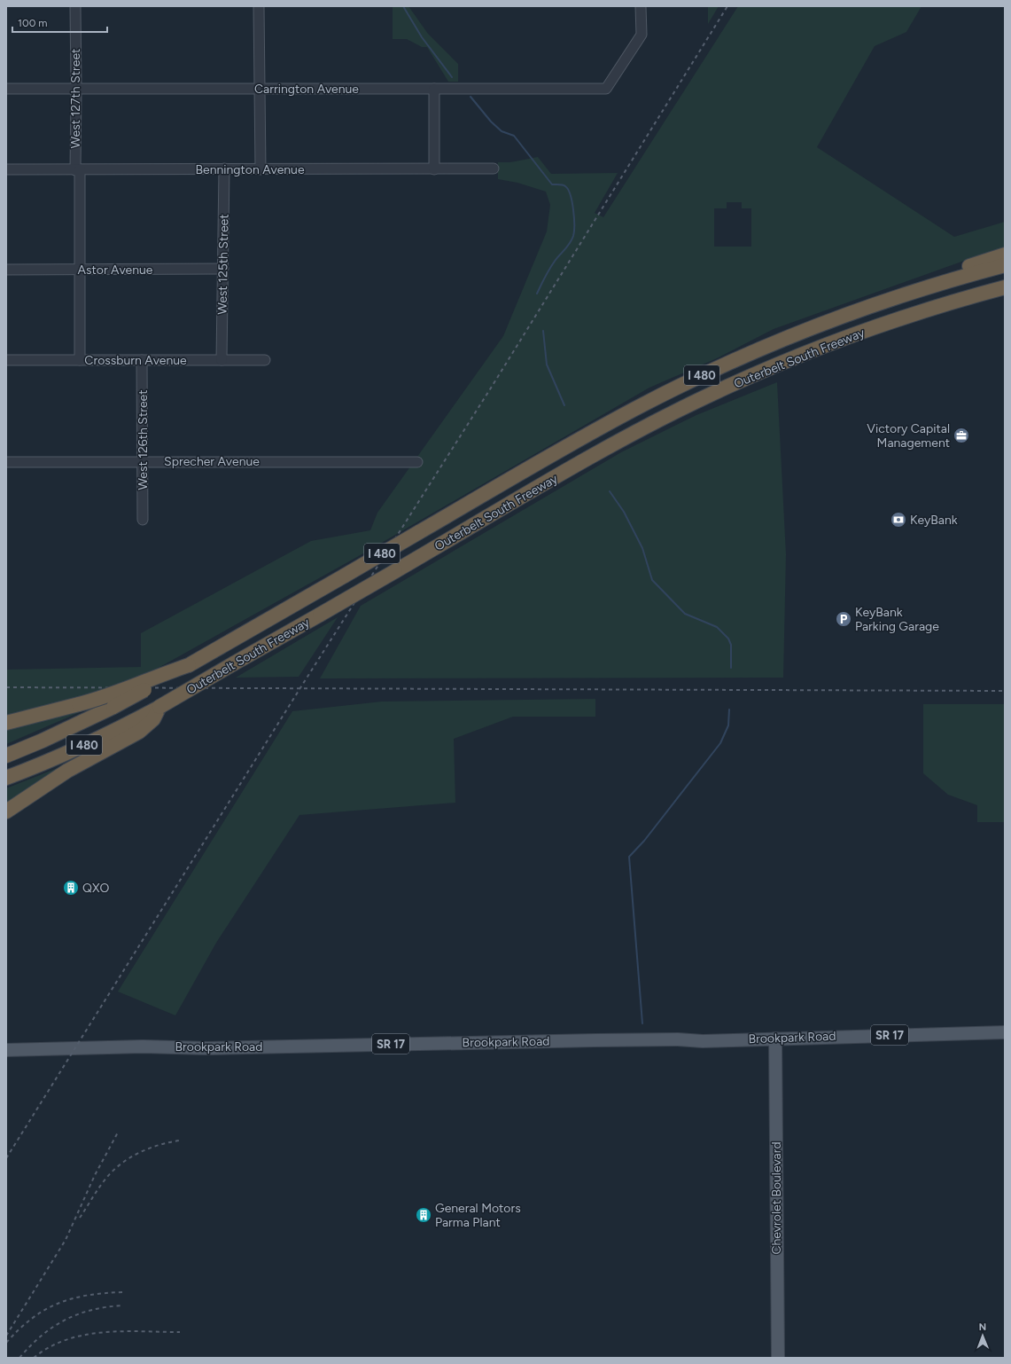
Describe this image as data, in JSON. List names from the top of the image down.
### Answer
{
  "streets": {
    "highway": ["Outerbelt South Freeway", "I 480"],
    "main road": ["SR 17", "Brookpark Road", "Chevrolet Boulevard"],
    "street": [
      "Carrington Avenue",
      "West 127th Street",
      "Bennington Avenue",
      "West 125th Street",
      "Astor Avenue",
      "Crossburn Avenue",
      "West 126th Street",
      "Sprecher Avenue"
    ]
  },
  "crossings": [
    ["Carrington Avenue", "West 127th Street"],
    ["West 127th Street", "Bennington Avenue"],
    ["West 127th Street", "Astor Avenue"],
    ["West 127th Street", "Crossburn Avenue"],
    ["Bennington Avenue", "West 125th Street"],
    ["West 125th Street", "Astor Avenue"],
    ["West 125th Street", "Crossburn Avenue"],
    ["Crossburn Avenue", "West 126th Street"],
    ["West 126th Street", "Sprecher Avenue"],
    ["Brookpark Road", "Chevrolet Boulevard"]
  ],
  "places": {
    "office": ["Victory Capital Management"],
    "bank": ["KeyBank"],
    "parking": ["KeyBank Parking Garage"],
    "building": ["QXO", "General Motors Parma Plant"]
  },
  "scale_bar": "100 m",
  "north": "top"
}
